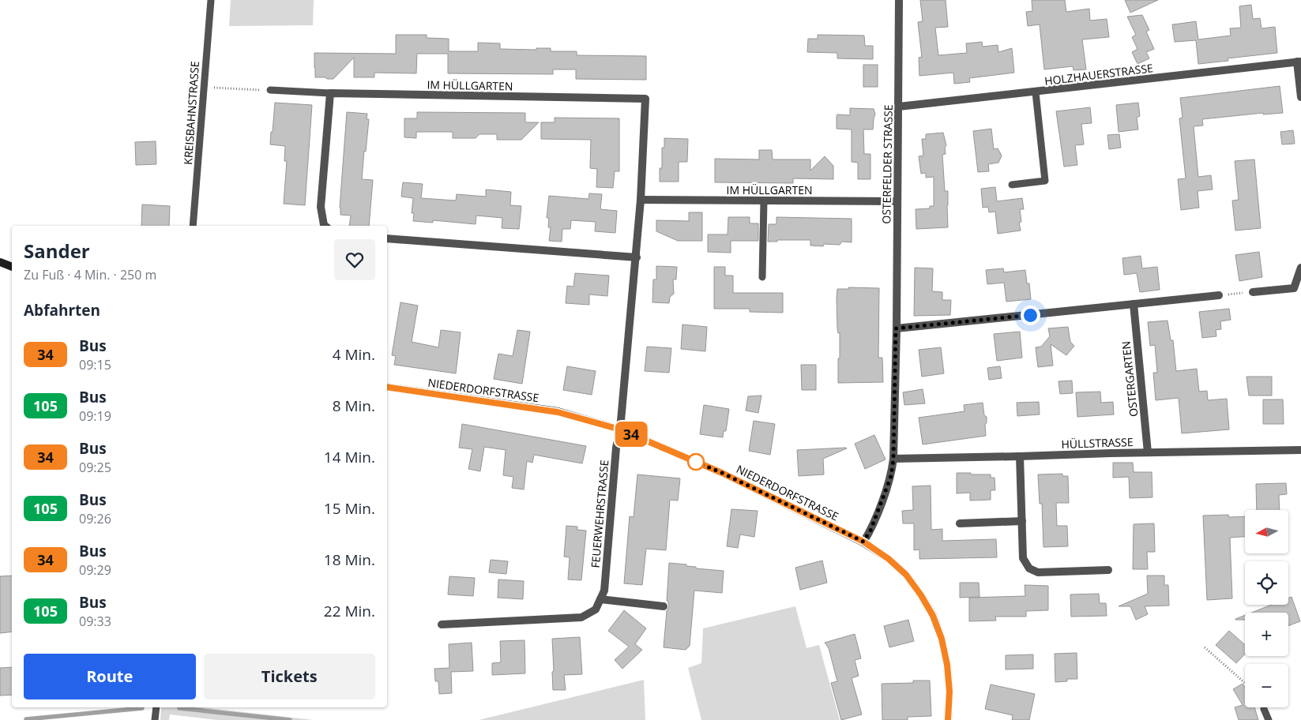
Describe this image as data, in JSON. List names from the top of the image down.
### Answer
{
  "streets": {
    "main road": ["NIEDERDORFSTRASSE"],
    "street": [
      "HOLZHAUERSTRASSE",
      "IM HÜLLGARTEN",
      "OSTERFELDER STRASSE",
      "OSTERGARTEN",
      "HÜLLSTRASSE",
      "FEUERWEHRSTRASSE"
    ],
    "lane": ["KREISBAHNSTRASSE"]
  },
  "crossings": [
    ["HOLZHAUERSTRASSE", "OSTERFELDER STRASSE"],
    ["IM HÜLLGARTEN", "OSTERFELDER STRASSE"],
    ["IM HÜLLGARTEN", "NIEDERDORFSTRASSE"],
    ["IM HÜLLGARTEN", "FEUERWEHRSTRASSE"],
    ["OSTERFELDER STRASSE", "NIEDERDORFSTRASSE"],
    ["OSTERFELDER STRASSE", "HÜLLSTRASSE"],
    ["OSTERGARTEN", "HÜLLSTRASSE"],
    ["NIEDERDORFSTRASSE", "FEUERWEHRSTRASSE"]
  ],
  "lines": ["bus line 34"],
  "north": "left",
  "page": {
    "on_map": "34",
    "heading": [
      ["Sander", "Zu Fuß · 4 Min. · 250 m"],
      "Abfahrten"
    ],
    "list": [
      {
        "mark": "34",
        "name": "Bus",
        "note": "09:15",
        "value": "4 Min."
      },
      {
        "mark": "105",
        "name": "Bus",
        "note": "09:19",
        "value": "8 Min."
      },
      {
        "mark": "34",
        "name": "Bus",
        "note": "09:25",
        "value": "14 Min."
      },
      {
        "mark": "105",
        "name": "Bus",
        "note": "09:26",
        "value": "15 Min."
      },
      {
        "mark": "34",
        "name": "Bus",
        "note": "09:29",
        "value": "18 Min."
      },
      {
        "mark": "105",
        "name": "Bus",
        "note": "09:33",
        "value": "22 Min."
      }
    ],
    "map_buttons": ["+", "−"],
    "buttons": ["Route", "Tickets"]
  }
}
